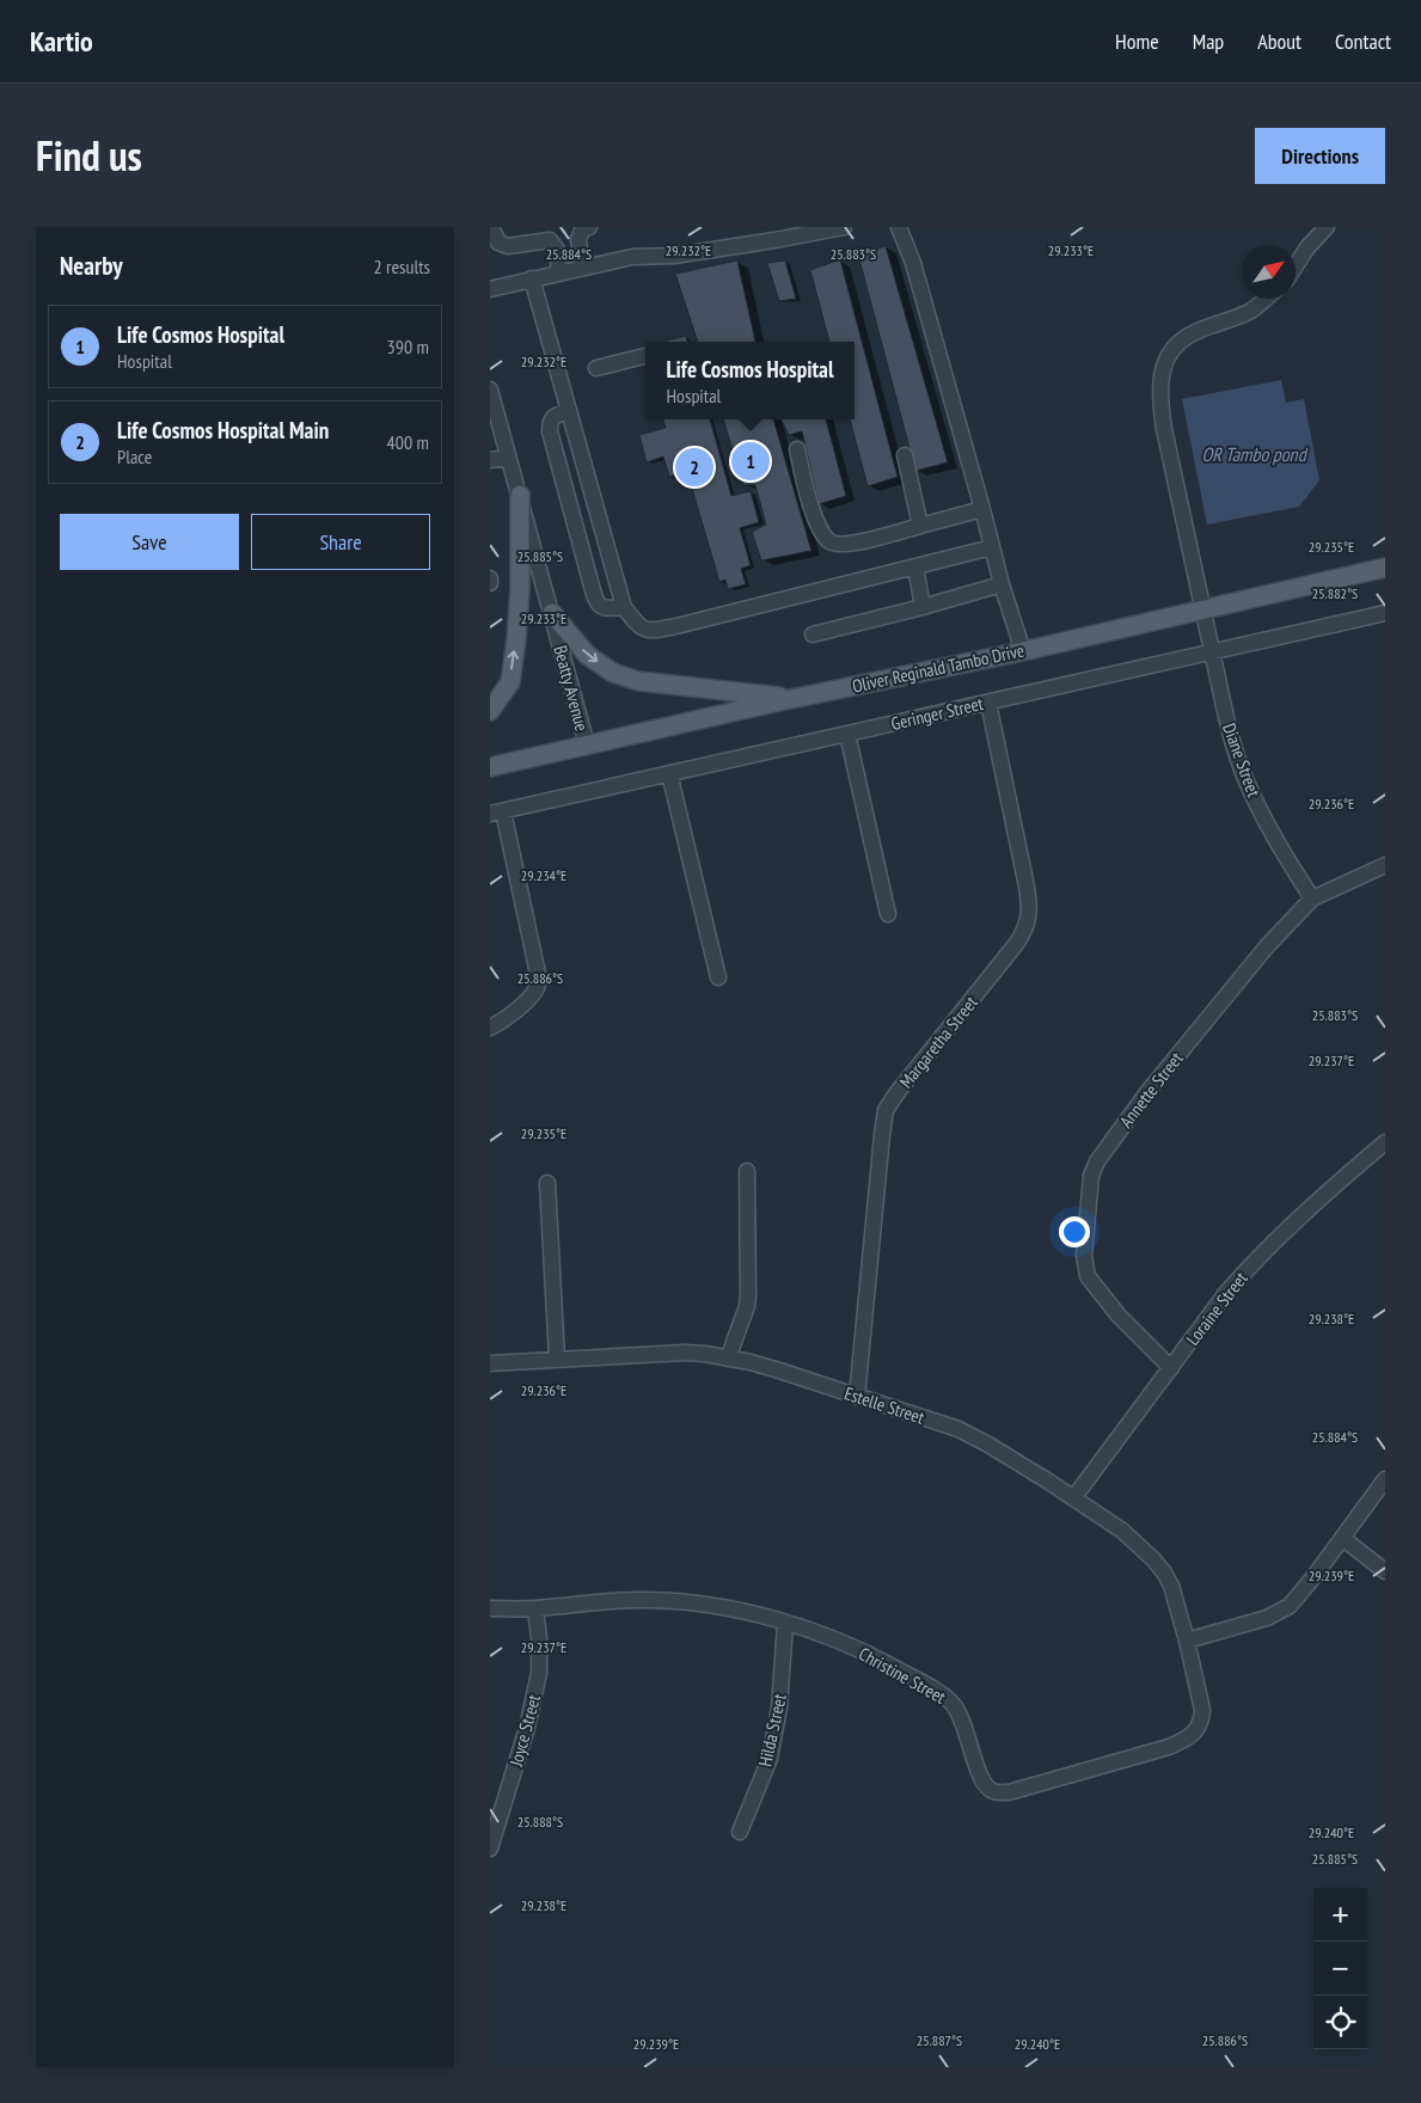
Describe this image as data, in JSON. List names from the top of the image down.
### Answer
{
  "streets": {
    "main road": ["Oliver Reginald Tambo Drive"],
    "street": [
      "Beatty Avenue",
      "Geringer Street",
      "Diane Street",
      "Margaretha Street",
      "Annette Street",
      "Loraine Street",
      "Estelle Street",
      "Christine Street",
      "Joyce Street",
      "Hilda Street"
    ]
  },
  "crossings": [
    ["Oliver Reginald Tambo Drive", "Beatty Avenue"],
    ["Oliver Reginald Tambo Drive", "Diane Street"],
    ["Geringer Street", "Diane Street"],
    ["Geringer Street", "Margaretha Street"],
    ["Diane Street", "Annette Street"],
    ["Margaretha Street", "Estelle Street"],
    ["Annette Street", "Loraine Street"],
    ["Loraine Street", "Estelle Street"],
    ["Estelle Street", "Christine Street"],
    ["Christine Street", "Joyce Street"],
    ["Christine Street", "Hilda Street"]
  ],
  "water": ["OR Tambo pond"],
  "north": "top right",
  "page": {
    "header": "Kartio",
    "nav": [
      "Home",
      "Map",
      "About",
      "Contact"
    ],
    "title": "Find us",
    "buttons": [
      "Directions",
      ["Save", "Share"]
    ],
    "heading": ["Nearby", "2 results"],
    "list": [
      {
        "mark": "1",
        "name": "Life Cosmos Hospital",
        "note": "Hospital",
        "value": "390 m"
      },
      {
        "mark": "2",
        "name": "Life Cosmos Hospital Main",
        "note": "Place",
        "value": "400 m"
      }
    ],
    "popup": ["Life Cosmos Hospital", "Hospital"],
    "pins": ["1", "2"],
    "map_buttons": ["+", "−"]
  },
  "coordinates": [
    "29.232°E",
    "29.233°E",
    "25.883°S",
    "25.884°S",
    "29.235°E",
    "25.885°S",
    "25.882°S",
    "29.236°E",
    "29.234°E",
    "25.886°S",
    "29.237°E",
    "29.238°E",
    "29.239°E",
    "25.888°S",
    "29.240°E",
    "25.887°S"
  ]
}
